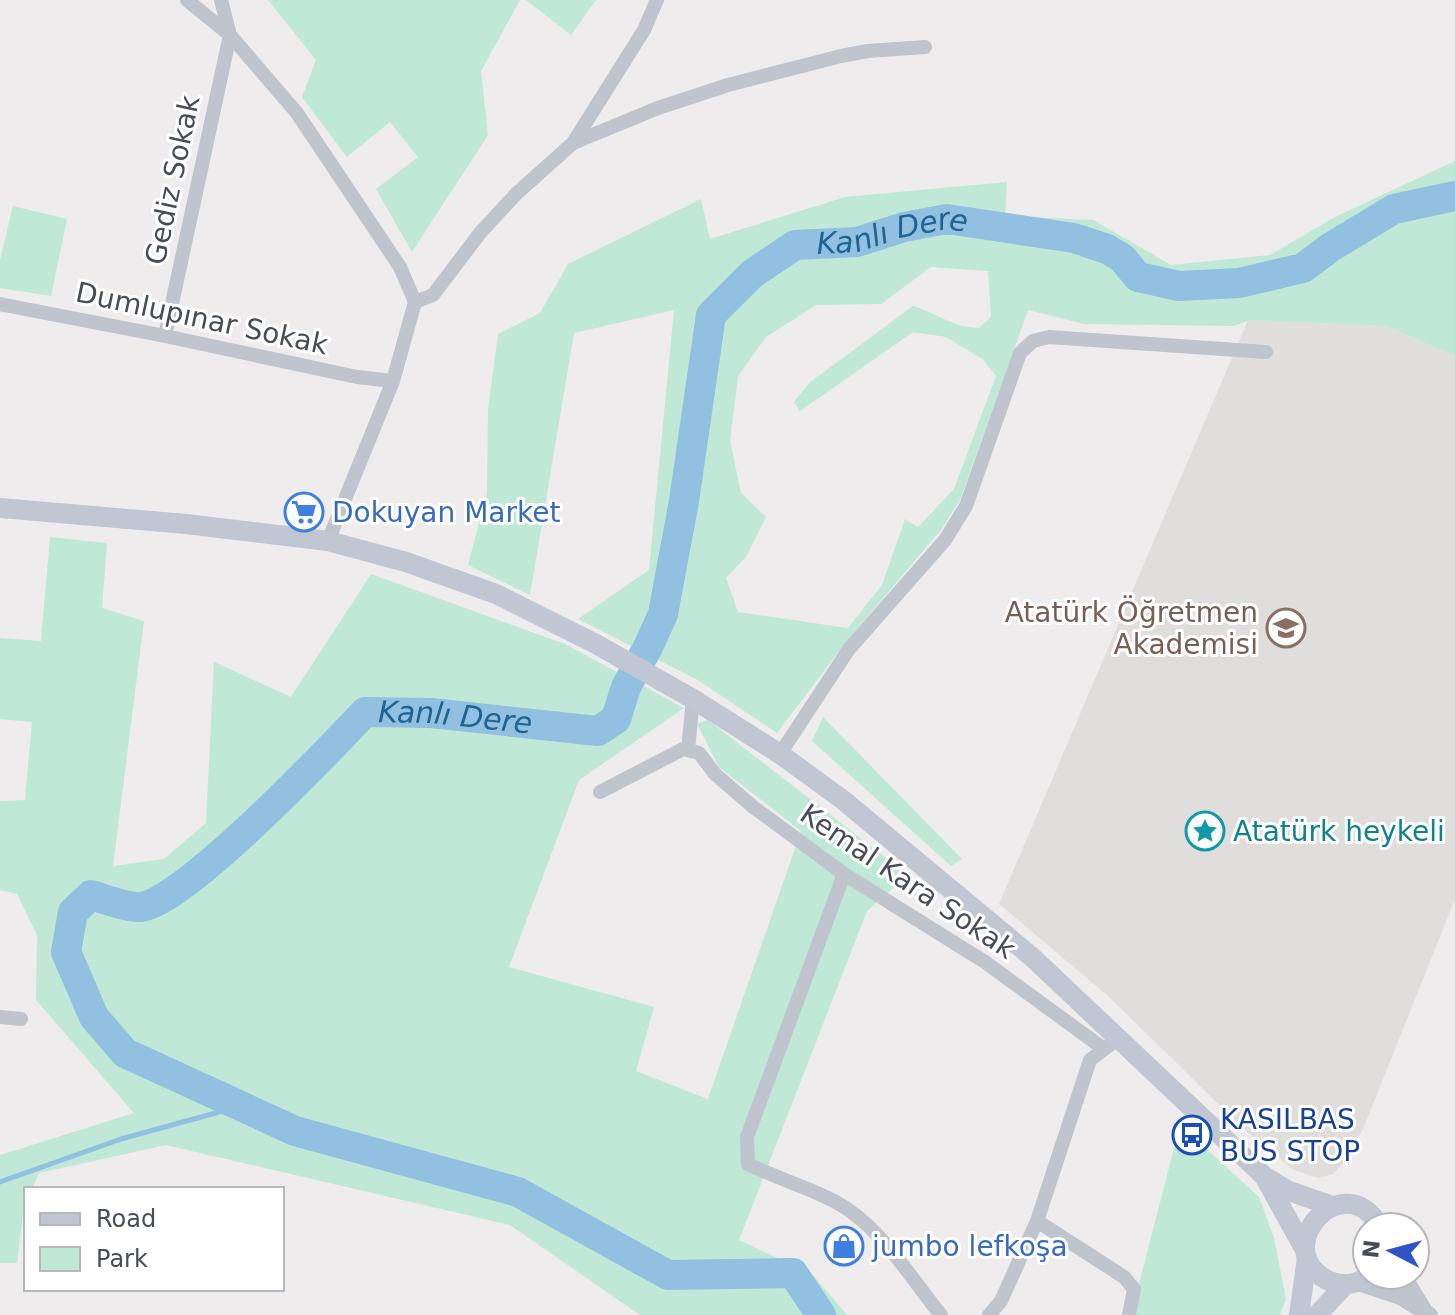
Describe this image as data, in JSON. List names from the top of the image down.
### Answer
{
  "streets": {
    "street": ["Gediz Sokak", "Dumlupınar Sokak", "Kemal Kara Sokak"]
  },
  "crossings": [
    ["Gediz Sokak", "Dumlupınar Sokak"]
  ],
  "water": ["Kanlı Dere"],
  "places": {
    "supermarket": ["Dokuyan Market"],
    "school or university": ["Atatürk Öğretmen Akademisi"],
    "place": ["Atatürk heykeli"],
    "bus stop": ["KASILBAS BUS STOP"],
    "shop": ["jumbo lefkoşa"]
  },
  "legend": ["Road", "Park"],
  "north": "left"
}
